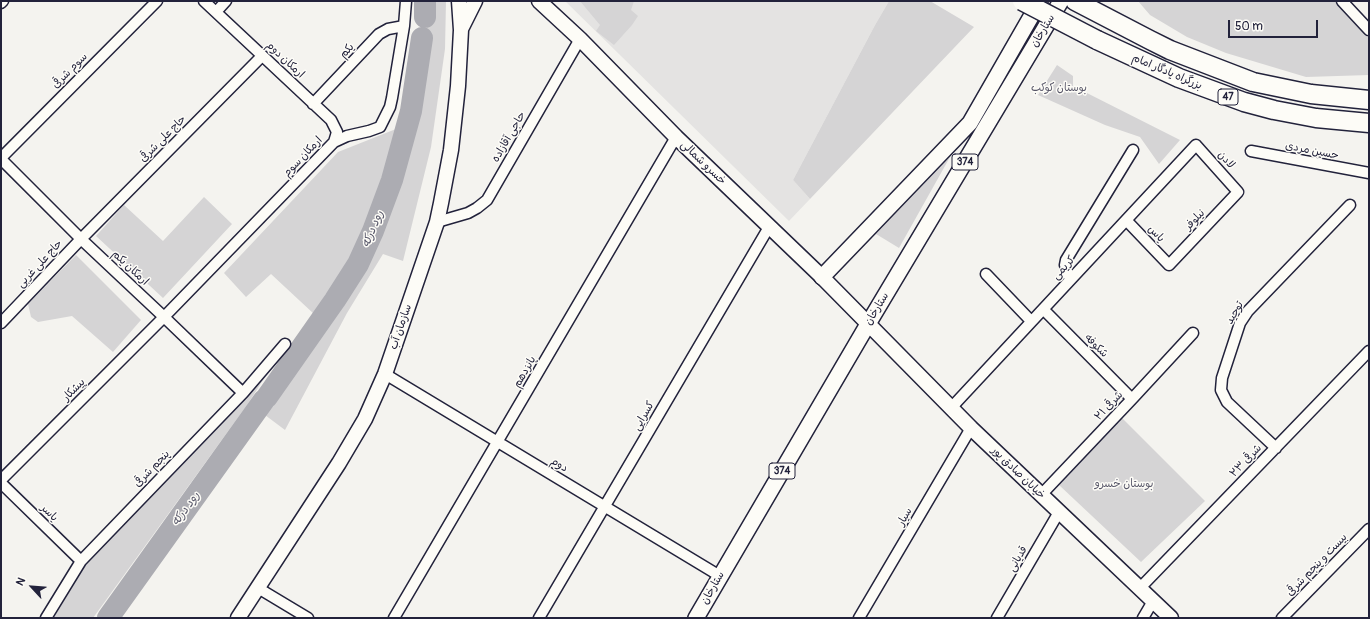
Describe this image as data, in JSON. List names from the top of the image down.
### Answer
{
  "streets": {
    "highway": ["بزرگراه یادگار امام", "47"],
    "main road": [
      "ستارخان",
      "374",
      "خسرو شمالی",
      "سازمان آب",
      "خیابان صادق پور"
    ],
    "street": [
      "یکم",
      "ارمکان دوم",
      "سوم شرقی",
      "حاجی آقازاده",
      "حاج علی شرقی",
      "حسین مردی",
      "ارمکان سوم",
      "لادن",
      "نیلوفر",
      "یاس",
      "حاج علی غربی",
      "ارمکان یکم",
      "کریمی",
      "توحید",
      "شکوفه",
      "پانزدهم",
      "پیشکار",
      "۲۱ شرقی",
      "کسرایی",
      "۲۳ شرقی",
      "دوم",
      "پنجم شرقی",
      "یاسر",
      "سیار",
      "قدیانی",
      "بیست و پنجم شرقی"
    ]
  },
  "crossings": [
    ["ستارخان", "خسرو شمالی"],
    ["ستارخان", "دوم"],
    ["ستارخان", "خیابان صادق پور"],
    ["یکم", "ارمکان دوم"],
    ["یکم", "ارمکان سوم"],
    ["ارمکان دوم", "حاج علی شرقی"],
    ["ارمکان دوم", "ارمکان سوم"],
    ["سوم شرقی", "ارمکان یکم"],
    ["حاجی آقازاده", "خسرو شمالی"],
    ["حاجی آقازاده", "سازمان آب"],
    ["حاج علی شرقی", "حاج علی غربی"],
    ["حاج علی شرقی", "ارمکان یکم"],
    ["ارمکان سوم", "ارمکان یکم"],
    ["ارمکان سوم", "پیشکار"],
    ["لادن", "نیلوفر"],
    ["لادن", "کریمی"],
    ["خسرو شمالی", "پانزدهم"],
    ["خسرو شمالی", "کسرایی"],
    ["خسرو شمالی", "خیابان صادق پور"],
    ["نیلوفر", "یاس"],
    ["یاس", "کریمی"],
    ["حاج علی غربی", "ارمکان یکم"],
    ["ارمکان یکم", "پیشکار"],
    ["ارمکان یکم", "پنجم شرقی"],
    ["کریمی", "شکوفه"],
    ["کریمی", "خیابان صادق پور"],
    ["توحید", "۲۳ شرقی"],
    ["سازمان آب", "دوم"],
    ["شکوفه", "۲۱ شرقی"],
    ["پانزدهم", "دوم"],
    ["پیشکار", "یاسر"],
    ["۲۱ شرقی", "خیابان صادق پور"],
    ["کسرایی", "دوم"],
    ["۲۳ شرقی", "خیابان صادق پور"],
    ["پنجم شرقی", "یاسر"],
    ["خیابان صادق پور", "سیار"],
    ["خیابان صادق پور", "قدیانی"]
  ],
  "water": ["رود درکه"],
  "parks": ["بوستان کوکب", "بوستان خسرو"],
  "scale_bar": "50 m",
  "north": "top left"
}
